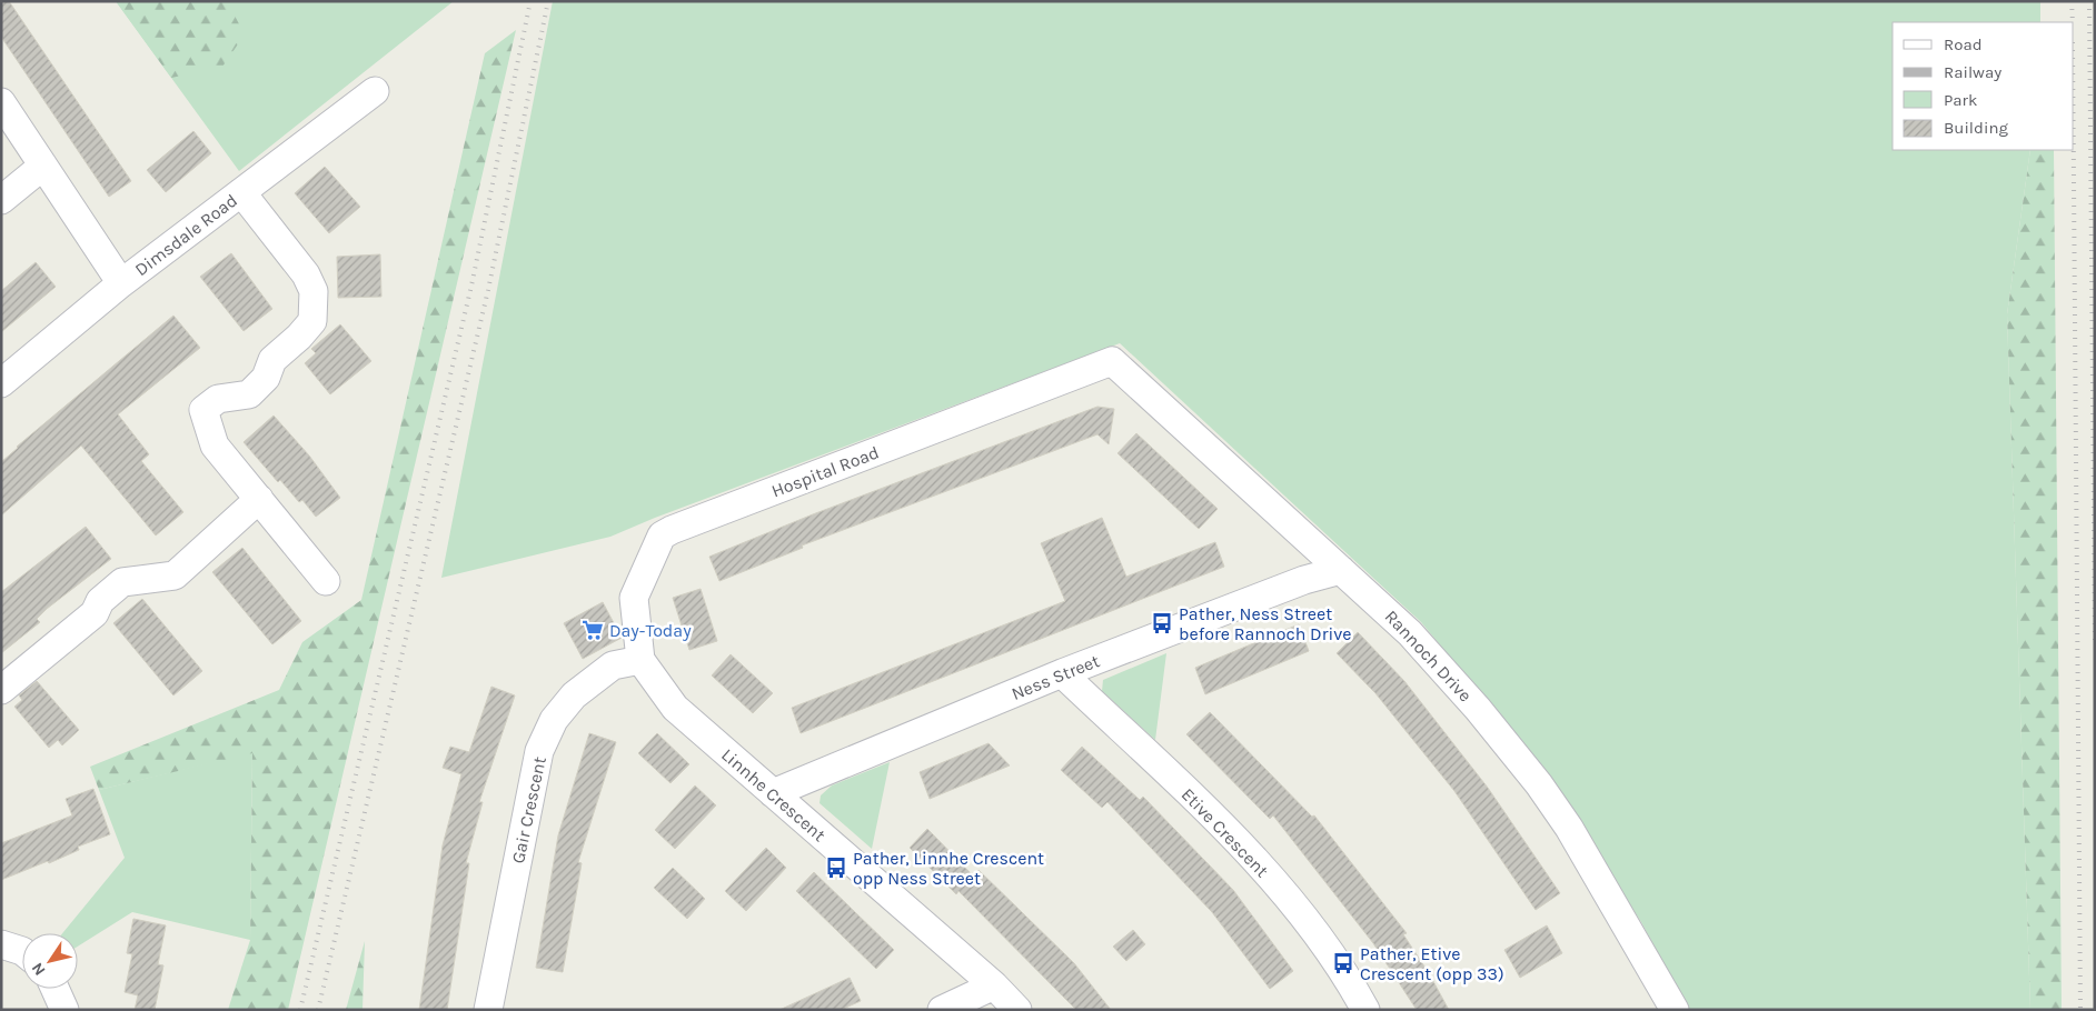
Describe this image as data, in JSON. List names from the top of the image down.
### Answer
{
  "streets": {
    "street": [
      "Dimsdale Road",
      "Hospital Road",
      "Rannoch Drive",
      "Ness Street",
      "Linnhe Crescent",
      "Gair Crescent",
      "Etive Crescent"
    ]
  },
  "crossings": [
    ["Hospital Road", "Rannoch Drive"],
    ["Hospital Road", "Linnhe Crescent"],
    ["Hospital Road", "Gair Crescent"],
    ["Rannoch Drive", "Ness Street"],
    ["Ness Street", "Linnhe Crescent"],
    ["Ness Street", "Etive Crescent"],
    ["Linnhe Crescent", "Gair Crescent"]
  ],
  "places": {
    "bus stop": ["Pather, Ness Street before Rannoch Drive", "Pather, Linnhe Crescent opp Ness Street", "Pather, Etive Crescent (opp 33)"],
    "supermarket": ["Day-Today"]
  },
  "legend": [
    "Road",
    "Railway",
    "Park",
    "Building"
  ],
  "north": "bottom left"
}
